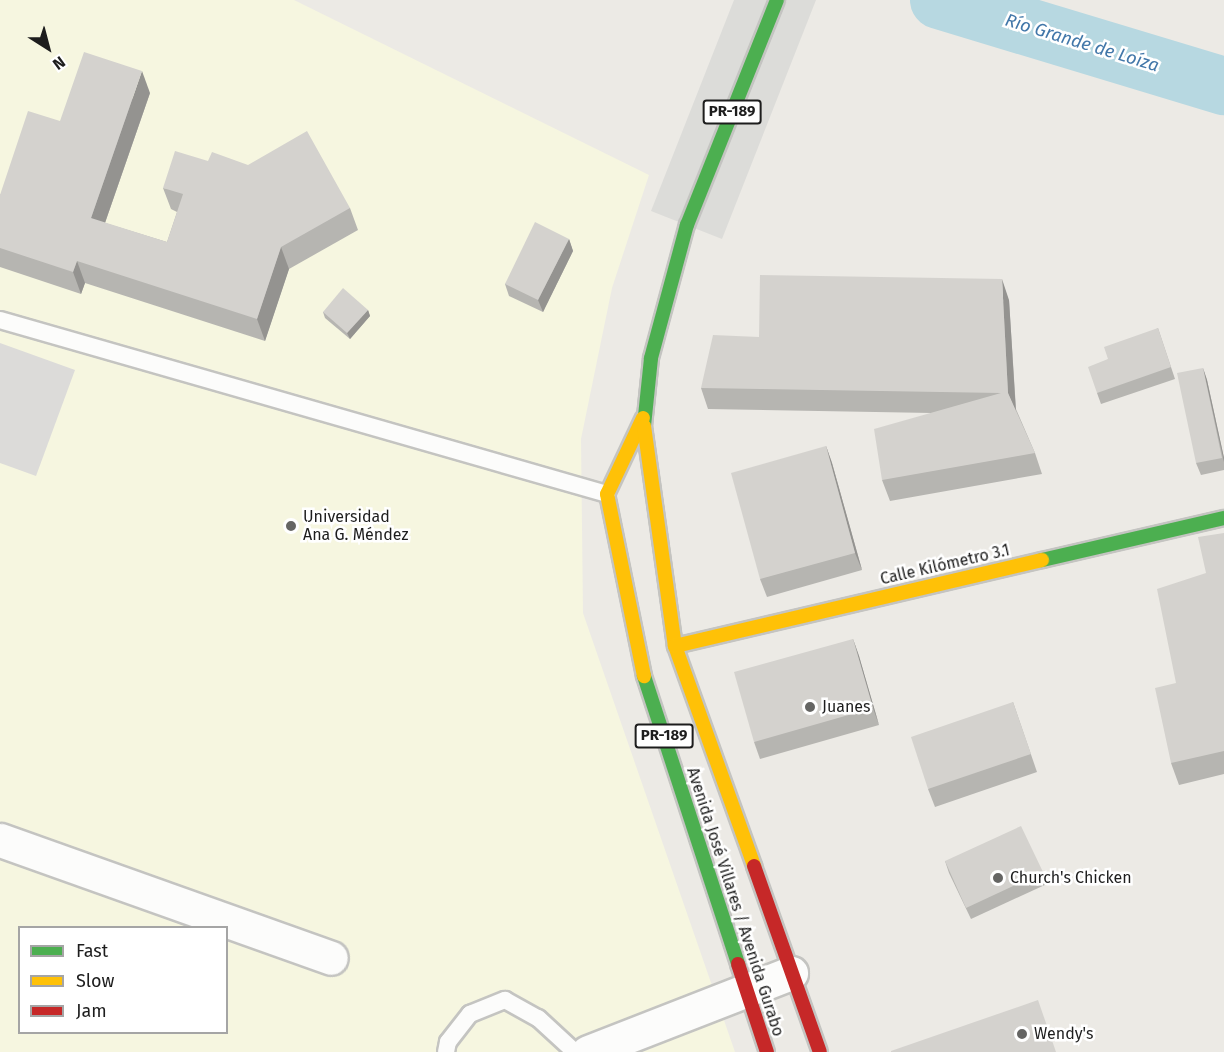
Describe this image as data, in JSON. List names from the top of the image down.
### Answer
{
  "streets": {
    "main road": ["PR-189", "Calle Kilómetro 3.1", "Avenida José Villares / Avenida Gurabo"]
  },
  "crossings": [
    ["Calle Kilómetro 3.1", "Avenida José Villares / Avenida Gurabo"]
  ],
  "water": ["Río Grande de Loíza"],
  "places": [
    "Universidad Ana G. Méndez",
    "Juanes",
    "Church's Chicken",
    "Wendy's"
  ],
  "legend": ["Fast", "Slow", "Jam"],
  "north": "bottom right"
}
